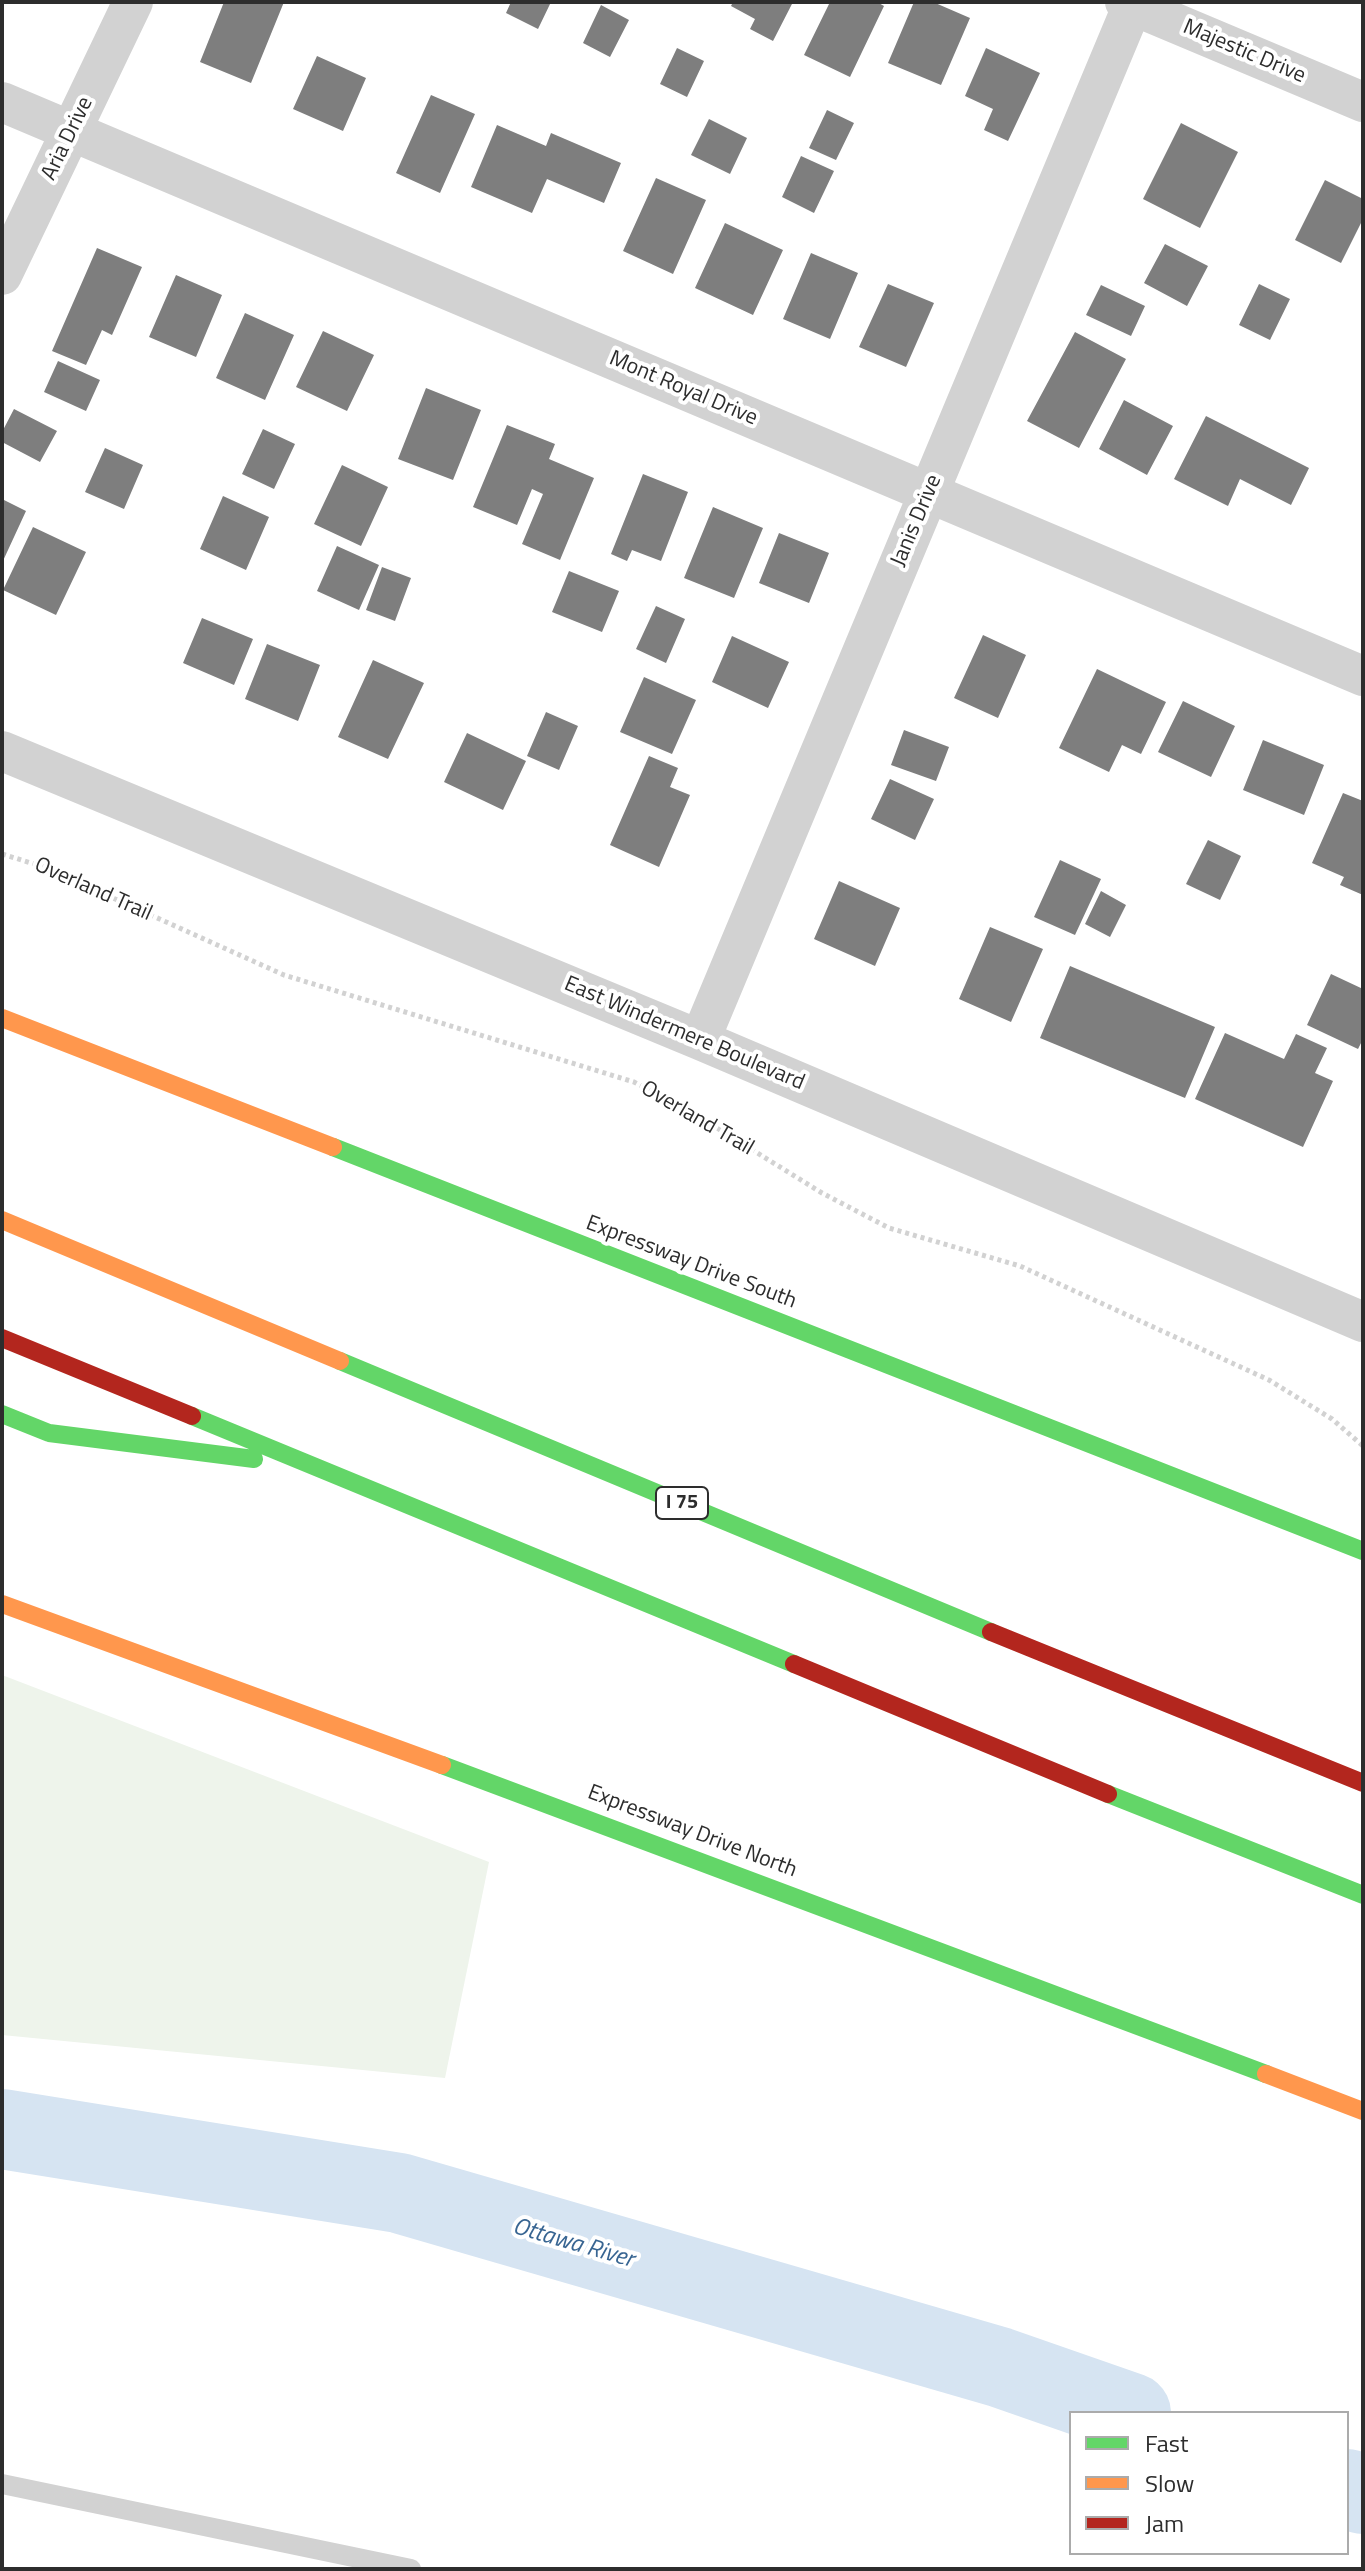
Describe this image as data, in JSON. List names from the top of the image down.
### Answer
{
  "streets": {
    "main road": ["Expressway Drive South", "I 75", "Expressway Drive North"],
    "street": [
      "Majestic Drive",
      "Aria Drive",
      "Mont Royal Drive",
      "Janis Drive",
      "East Windermere Boulevard"
    ],
    "path": ["Overland Trail"]
  },
  "crossings": [
    ["Majestic Drive", "Janis Drive"],
    ["Aria Drive", "Mont Royal Drive"],
    ["Mont Royal Drive", "Janis Drive"],
    ["Janis Drive", "East Windermere Boulevard"]
  ],
  "water": ["Ottawa River"],
  "legend": ["Fast", "Slow", "Jam"]
}
